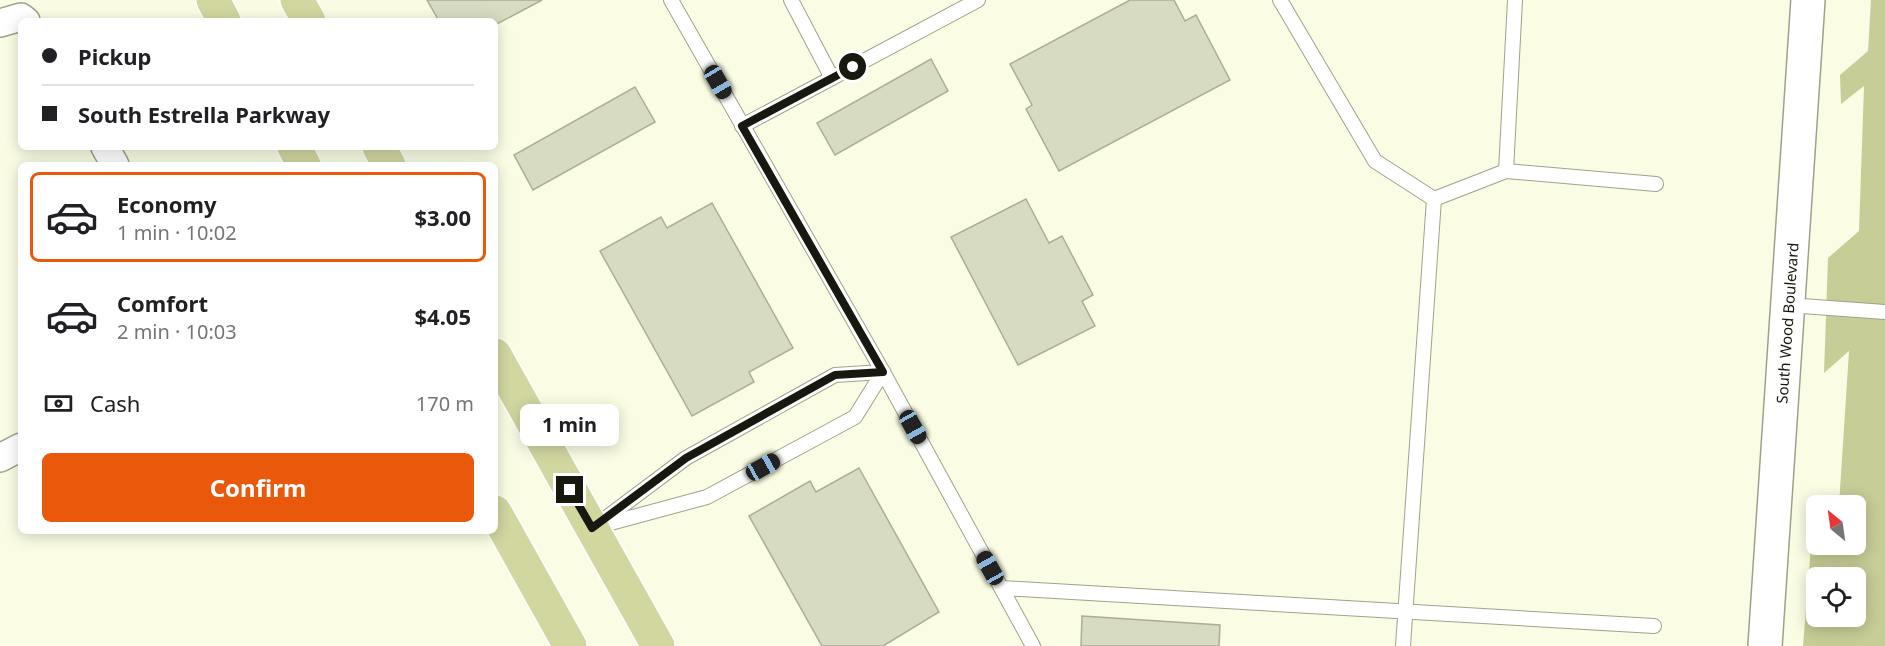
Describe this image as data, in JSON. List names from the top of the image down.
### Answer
{
  "streets": {
    "street": ["South Wood Boulevard"]
  },
  "north": "top left",
  "page": {
    "banner": ["Pickup", "South Estrella Parkway"],
    "list": [
      {
        "name": "Economy",
        "note": "1 min · 10:02",
        "value": "$3.00"
      },
      {
        "name": "Comfort",
        "note": "2 min · 10:03",
        "value": "$4.05"
      }
    ],
    "pay": ["Cash", "170 m"],
    "bubble": "1 min",
    "buttons": "Confirm"
  }
}
